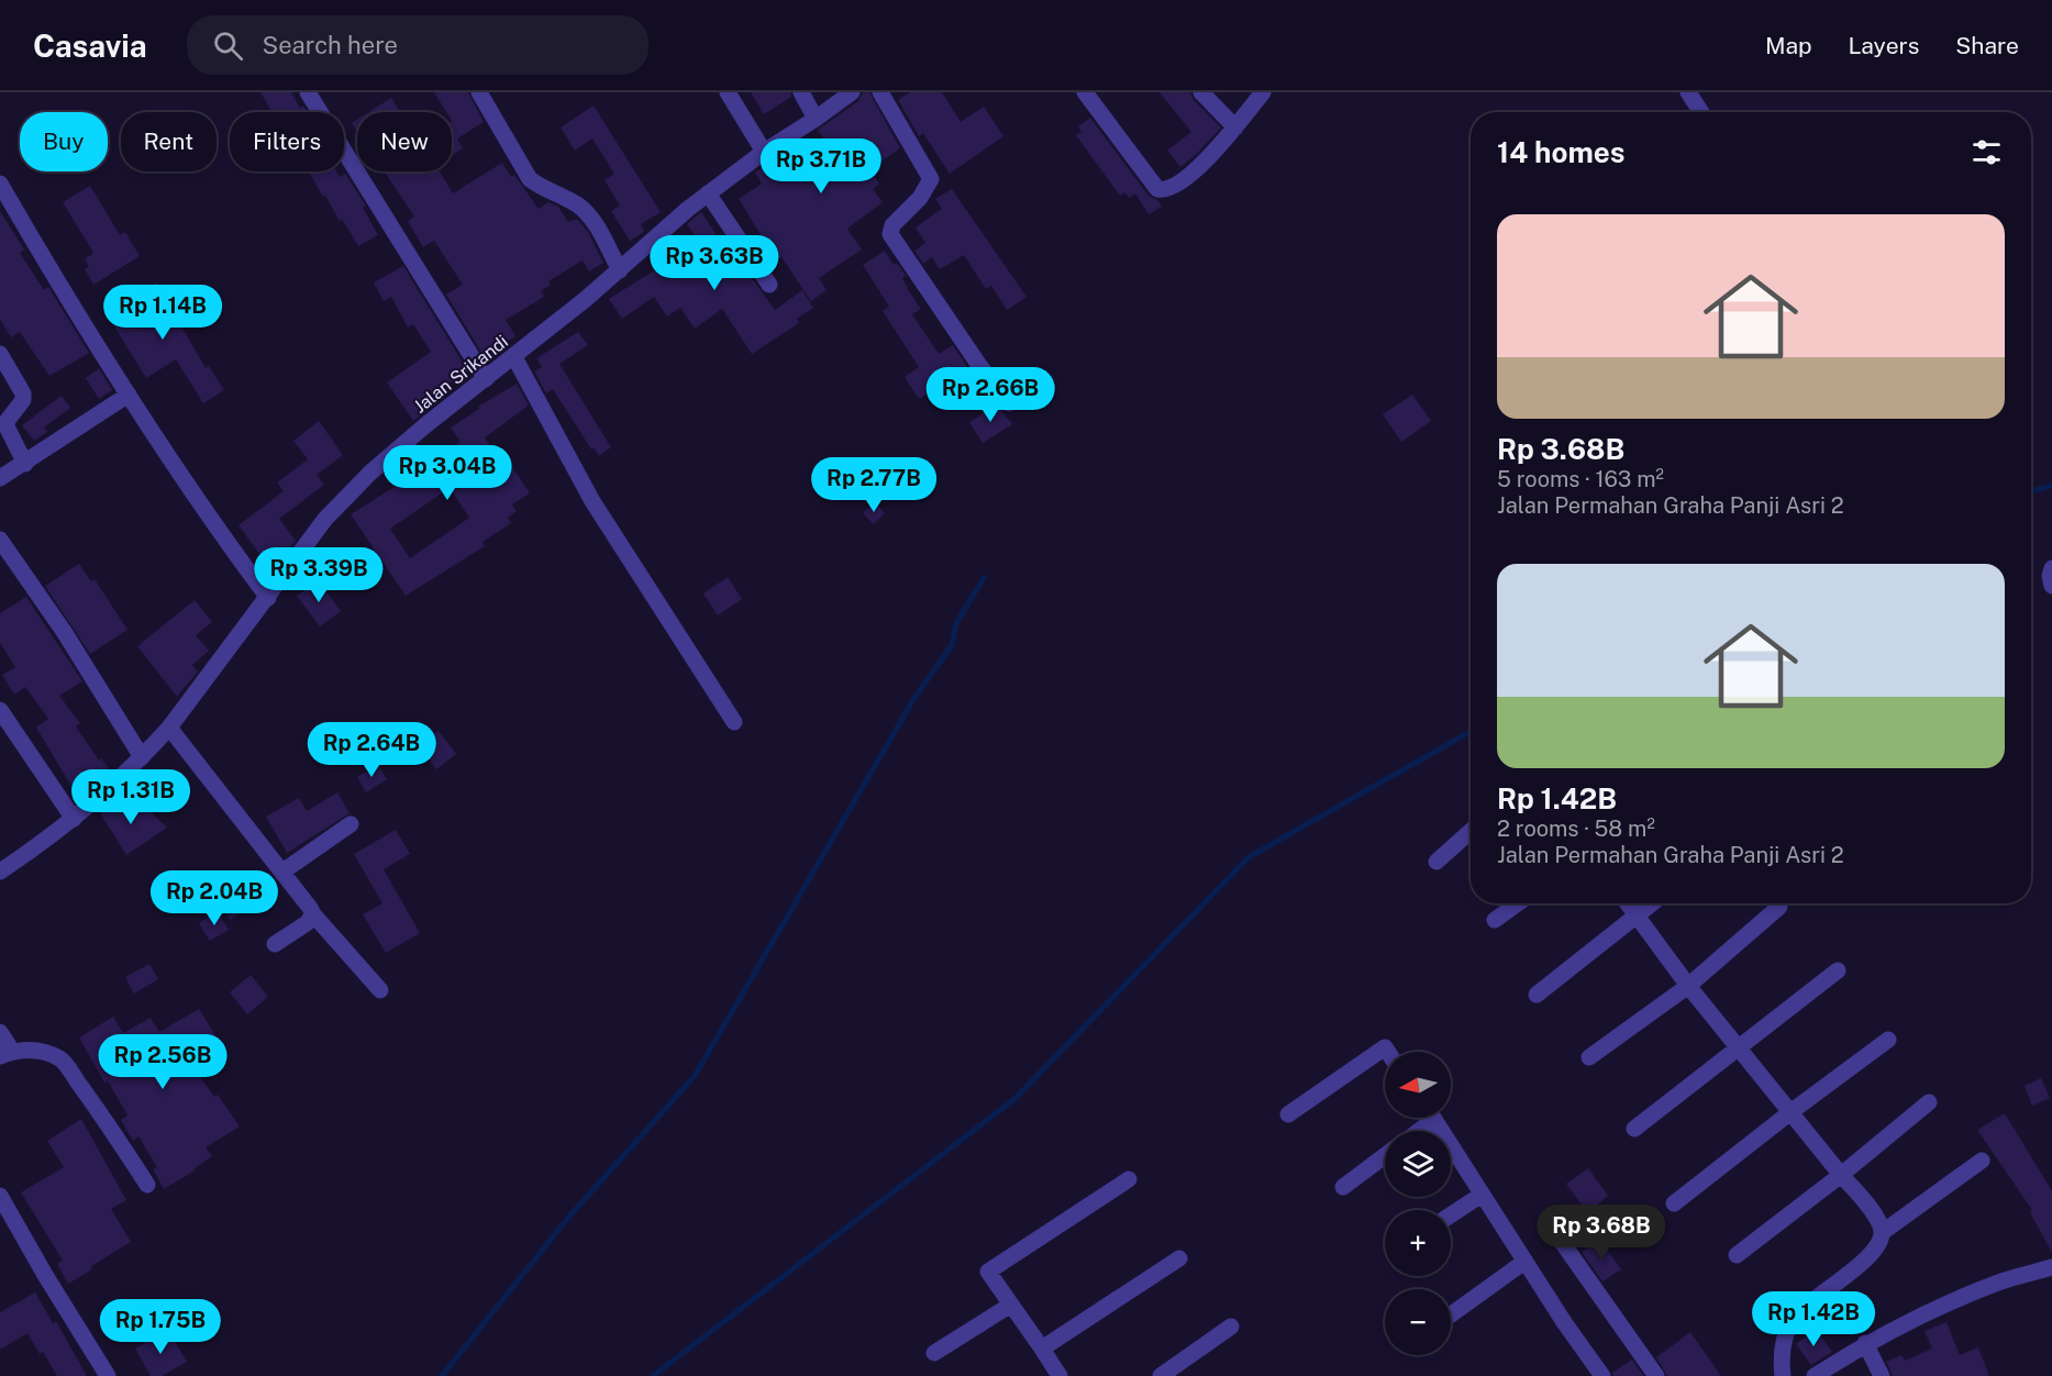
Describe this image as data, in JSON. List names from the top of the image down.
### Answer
{
  "streets": {
    "street": ["Jalan Srikandi"]
  },
  "north": "left",
  "page": {
    "header": "Casavia",
    "search": "Search here",
    "nav": ["Map", "Layers", "Share"],
    "chip": [
      "Buy",
      "Rent",
      "Filters",
      "New"
    ],
    "heading": "14 homes",
    "price": [
      "Rp 3.71B",
      "Rp 3.63B",
      "Rp 1.14B",
      "Rp 2.66B",
      "Rp 3.04B",
      "Rp 2.77B",
      "Rp 3.39B",
      "Rp 2.64B",
      "Rp 1.31B",
      "Rp 2.04B",
      "Rp 2.56B",
      "Rp 3.68B",
      "Rp 1.42B",
      "Rp 1.75B"
    ],
    "list": [
      {
        "name": "Rp 3.68B",
        "note": "5 rooms · 163 m² · Jalan Permahan Graha Panji Asri 2"
      },
      {
        "name": "Rp 1.42B",
        "note": "2 rooms · 58 m² · Jalan Permahan Graha Panji Asri 2"
      }
    ],
    "map_buttons": ["+", "−"]
  }
}
